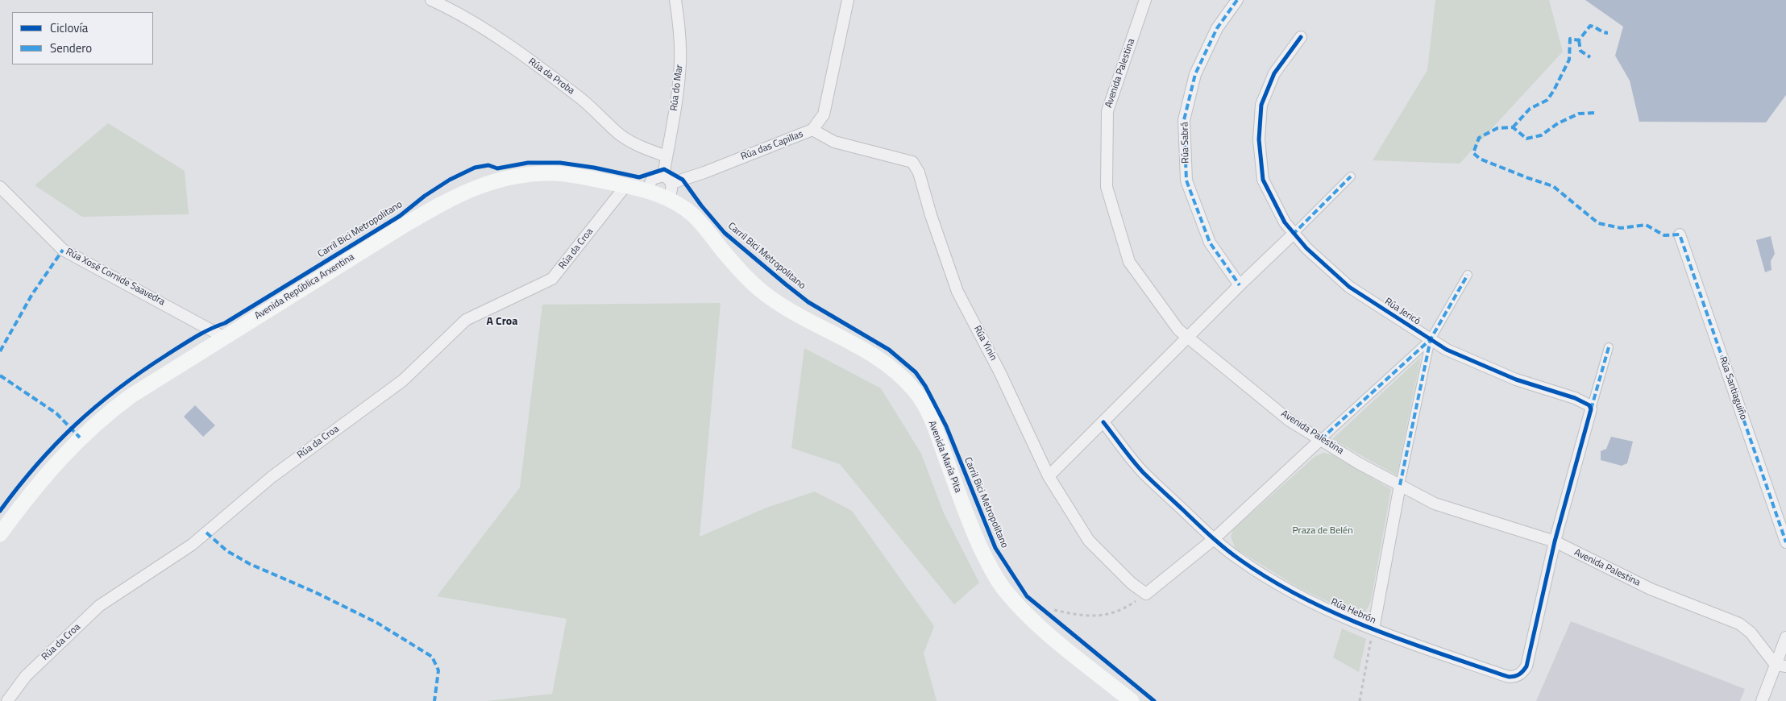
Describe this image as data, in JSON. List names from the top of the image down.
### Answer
{
  "streets": {
    "main road": ["Avenida República Arxentina", "Avenida María Pita"],
    "street": [
      "Avenida Palestina",
      "Rúa da Proba",
      "Rúa do Mar",
      "Rúa Sabrá",
      "Rúa das Capillas",
      "Rúa da Croa",
      "Rúa Xosé Cornide Saavedra",
      "Rúa Jericó",
      "Rúa Yinin",
      "Rúa Santiaguiño",
      "Rúa Hebrón"
    ],
    "cycle path": ["Carril Bici Metropolitano"]
  },
  "crossings": [
    ["Avenida Palestina", "Rúa Hebrón"],
    ["Rúa da Proba", "Rúa do Mar"],
    ["Rúa das Capillas", "Rúa Yinin"],
    ["Rúa da Croa", "Avenida República Arxentina"],
    ["Rúa Xosé Cornide Saavedra", "Avenida República Arxentina"],
    ["Avenida República Arxentina", "Avenida María Pita"]
  ],
  "districts": ["A Croa"],
  "parks": ["Praza de Belén"],
  "legend": ["Ciclovía", "Sendero"]
}
